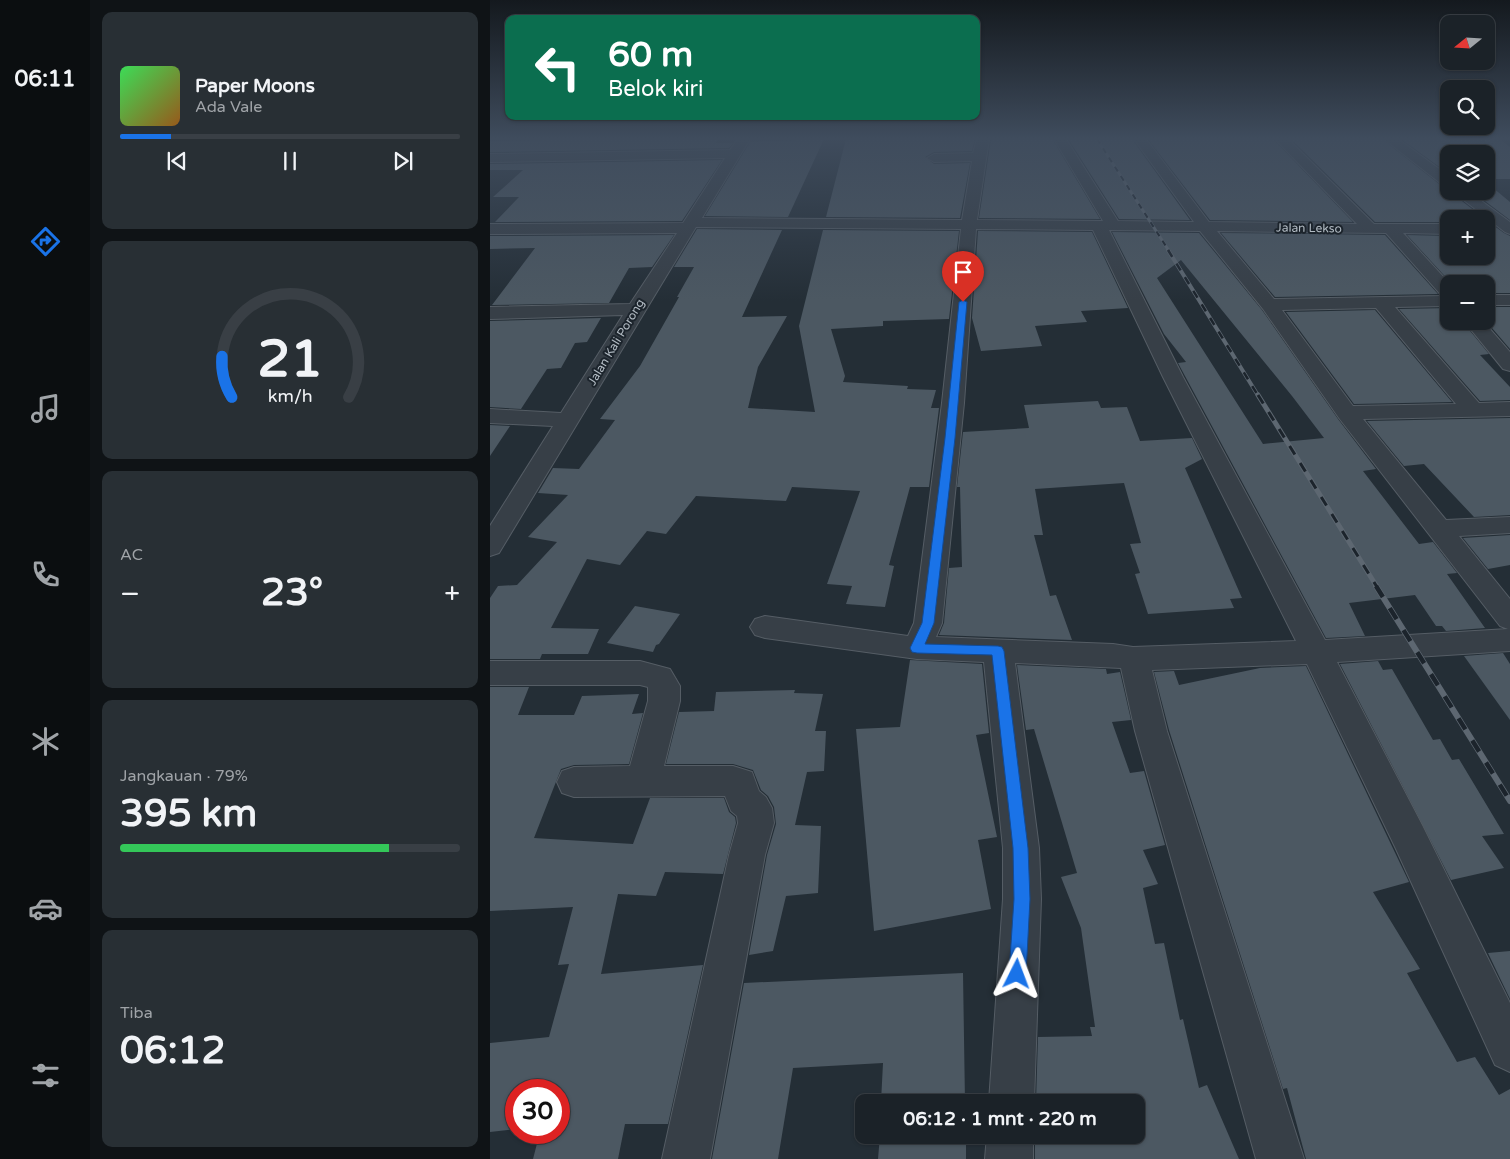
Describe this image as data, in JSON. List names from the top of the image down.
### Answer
{
  "streets": {
    "street": ["Jalan Lekso", "Jalan Kali Porong"]
  },
  "crossings": [
    ["Jalan Lekso", "Jalan Kali Porong"]
  ],
  "north": "left",
  "page": {
    "tabs": "06:11",
    "map_buttons": ["+", "−"],
    "turn": ["60 m", "Belok kiri"],
    "song": ["Paper Moons", "Ada Vale"],
    "tile": [
      "AC",
      ["Jangkauan · 79%", "395 km"],
      ["Tiba", "06:12"]
    ],
    "heat": ["−", "23°", "+"],
    "limit": "30",
    "trip": "06:12 · 1 mnt · 220 m",
    "gauge": ["21", "km/h"]
  }
}
